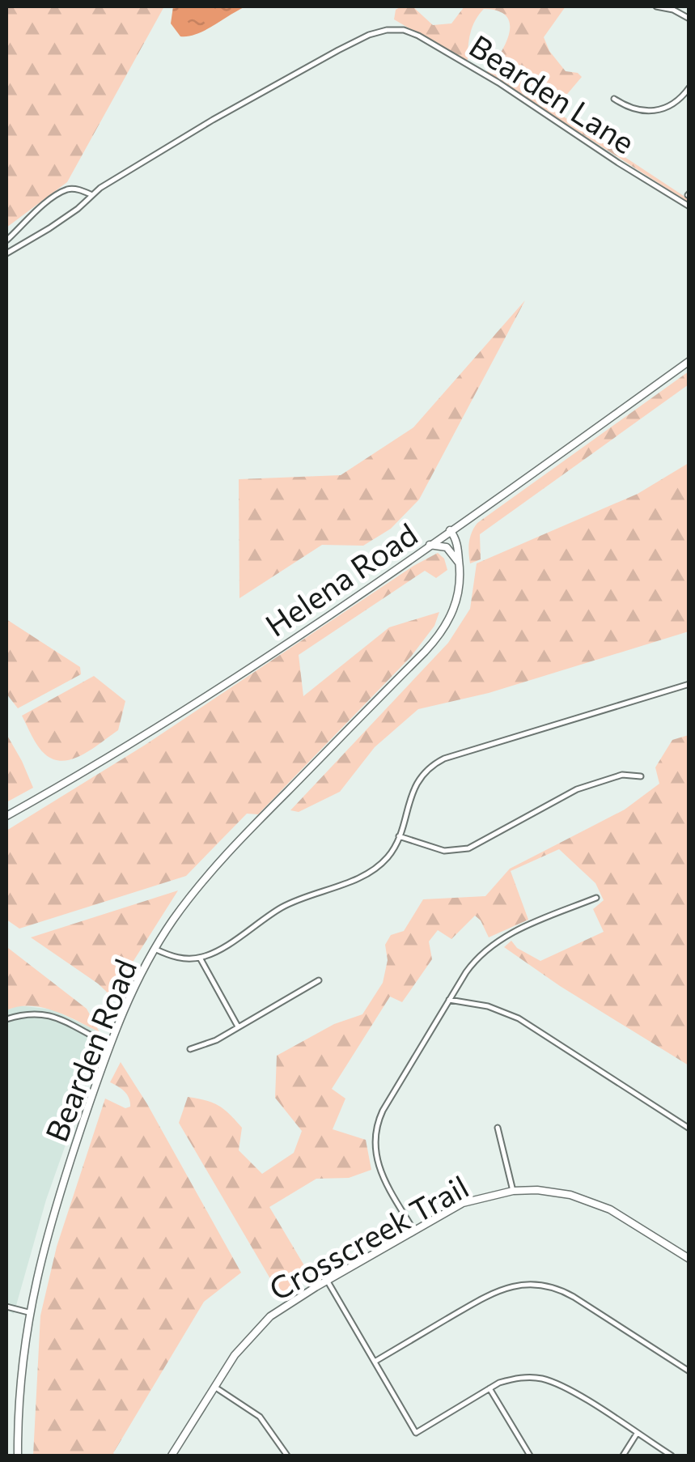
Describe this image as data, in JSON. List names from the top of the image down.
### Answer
{
  "streets": {
    "street": [
      "Bearden Lane",
      "Helena Road",
      "Bearden Road",
      "Crosscreek Trail"
    ]
  },
  "crossings": [
    ["Helena Road", "Bearden Road"]
  ]
}
